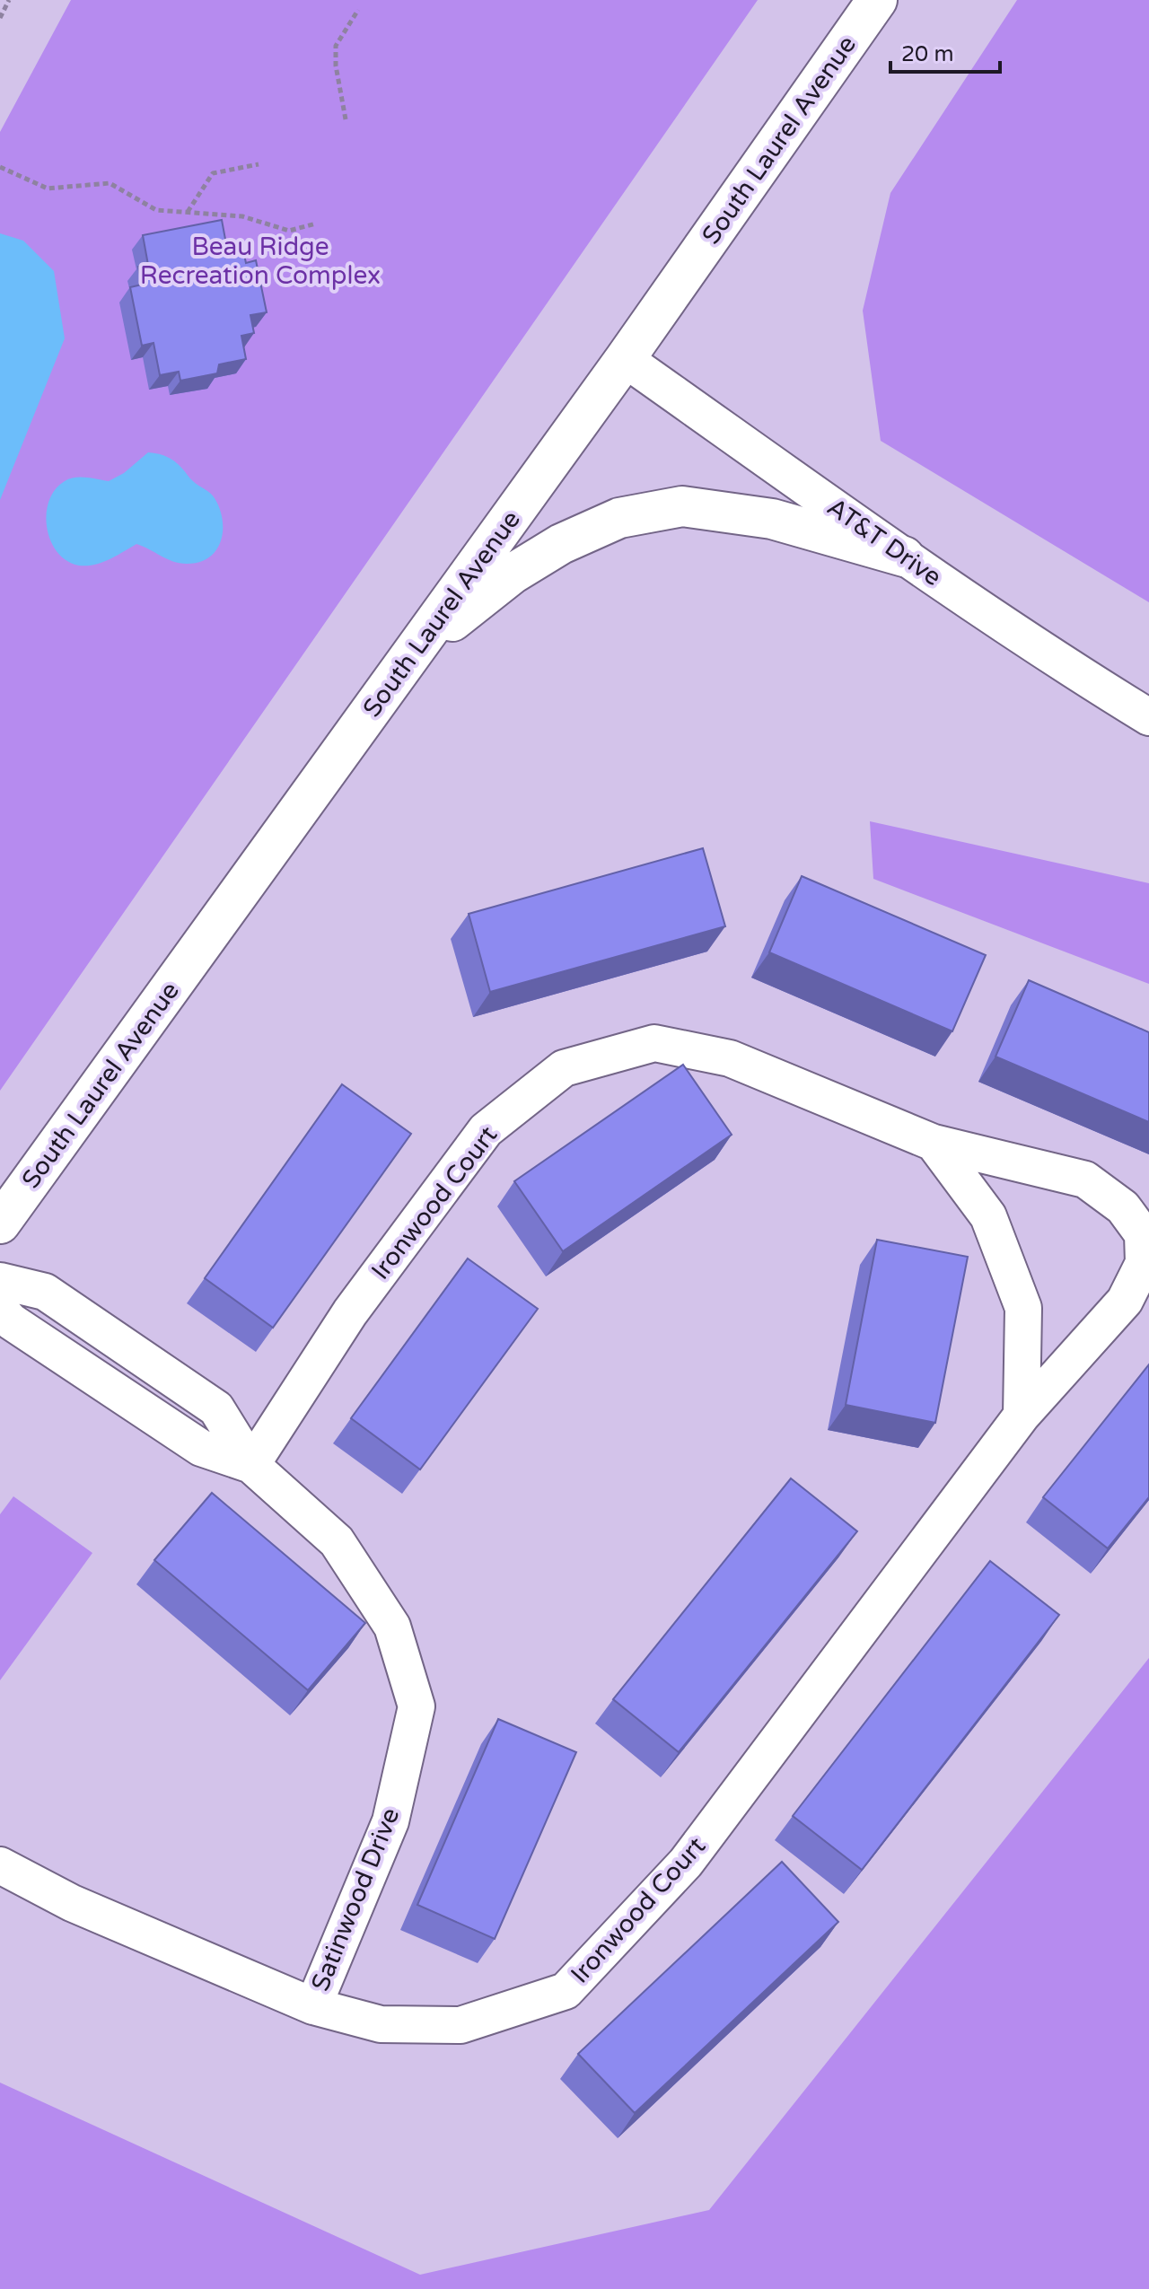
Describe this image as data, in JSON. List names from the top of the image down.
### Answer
{
  "streets": {
    "main road": ["South Laurel Avenue"],
    "street": ["AT&T Drive", "Ironwood Court", "Satinwood Drive"]
  },
  "crossings": [
    ["South Laurel Avenue", "AT&T Drive"],
    ["Ironwood Court", "Satinwood Drive"]
  ],
  "parks": ["Beau Ridge Recreation Complex"],
  "scale_bar": "20 m"
}
